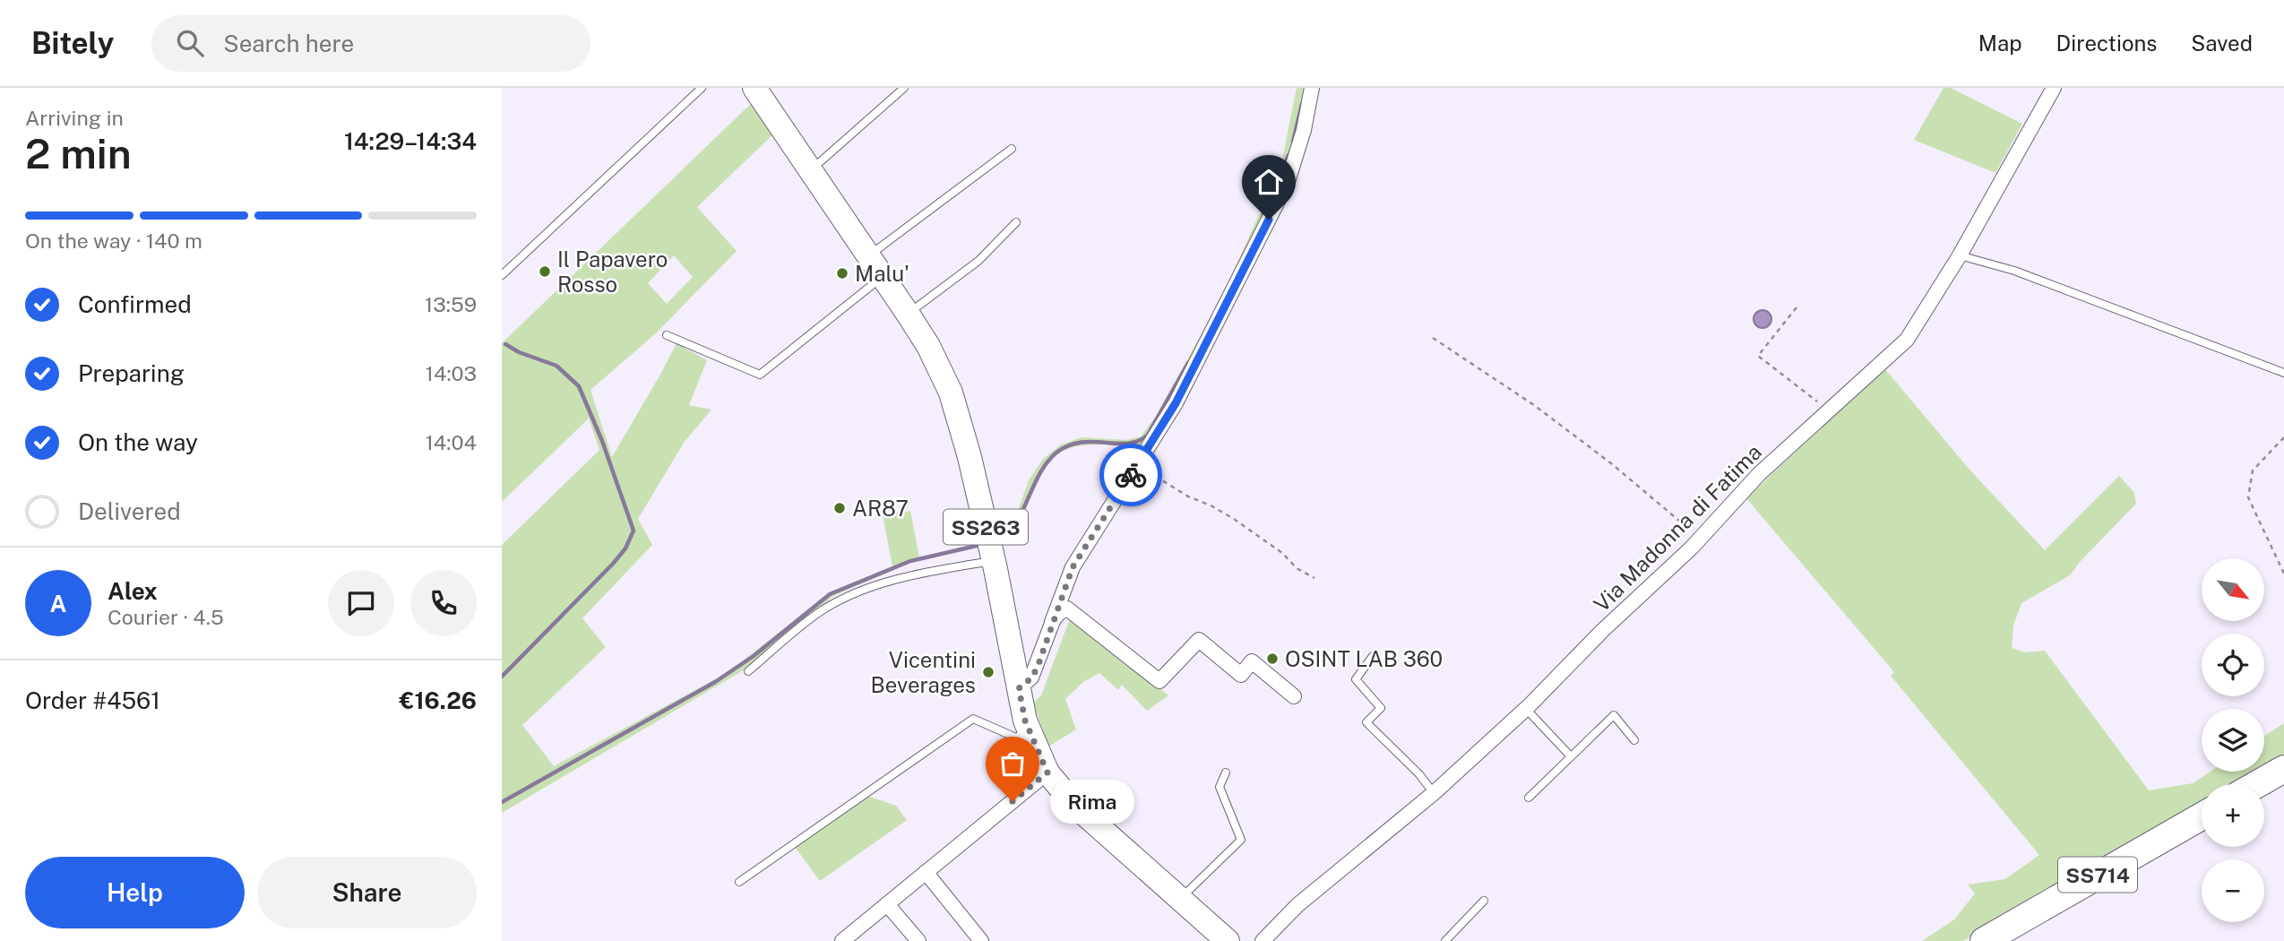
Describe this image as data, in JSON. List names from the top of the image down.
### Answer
{
  "streets": {
    "highway": ["SS714"],
    "main road": ["SS263"],
    "street": ["Via Madonna di Fatima"]
  },
  "places": [
    "Il Papavero Rosso",
    "Malu'",
    "AR87",
    "OSINT LAB 360",
    "Vicentini Beverages",
    "Rima"
  ],
  "north": "bottom right",
  "page": {
    "header": "Bitely",
    "search": "Search here",
    "nav": ["Map", "Directions", "Saved"],
    "heading": ["2 min", "Arriving in", "14:29–14:34"],
    "panel": [
      "Alex",
      "Courier · 4.5",
      "Order #4561",
      "€16.26"
    ],
    "bar": "On the way · 140 m",
    "list": [
      ["Confirmed", "13:59"],
      ["Preparing", "14:03"],
      ["On the way", "14:04"],
      "Delivered"
    ],
    "map_buttons": ["+", "−"],
    "round": "A",
    "bubble": "Rima",
    "buttons": ["Help", "Share"]
  }
}
